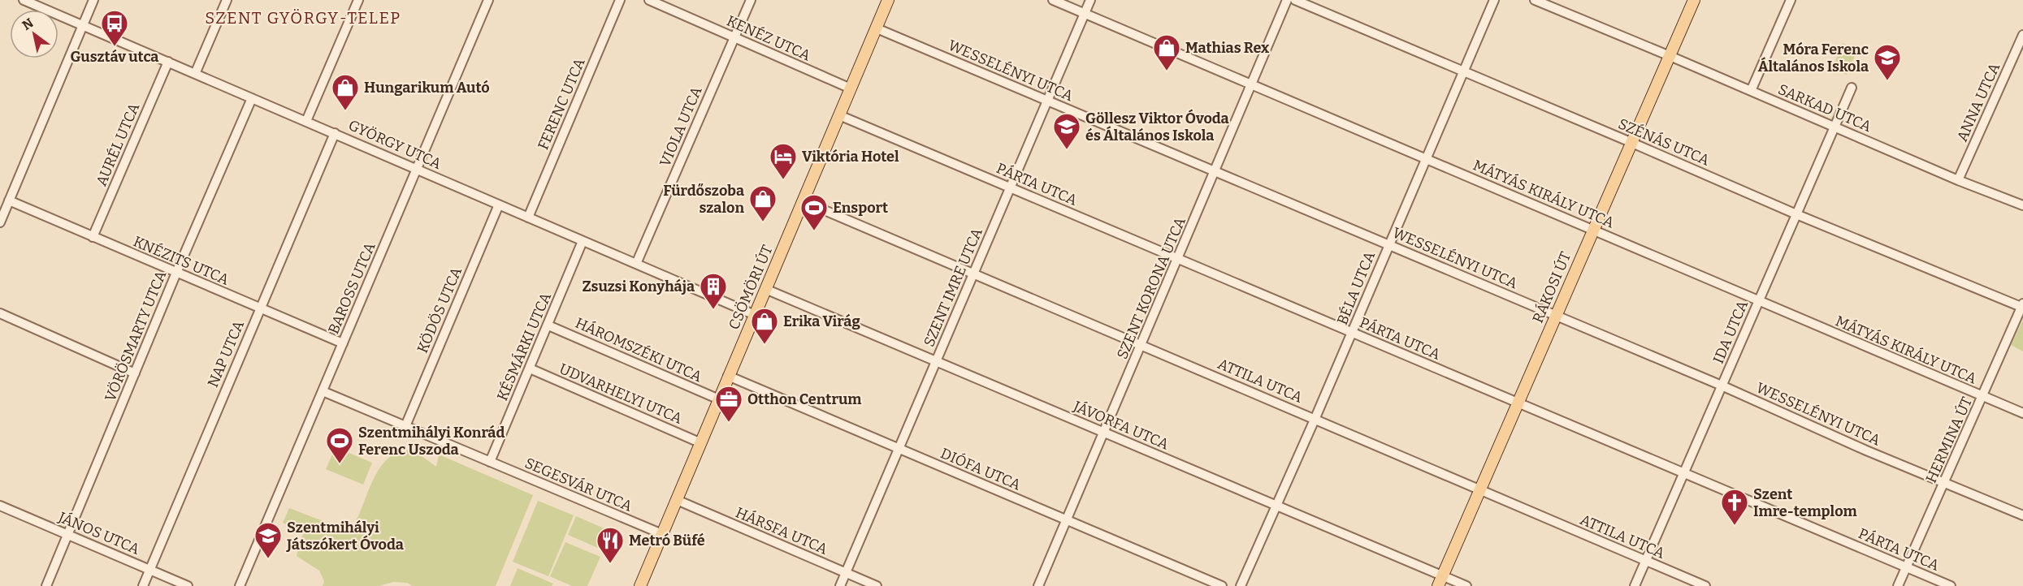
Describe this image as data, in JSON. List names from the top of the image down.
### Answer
{
  "streets": {
    "main road": ["CSÖMÖRI ÚT", "RÁKOSI ÚT"],
    "street": [
      "KENÉZ UTCA",
      "WESSELÉNYI UTCA",
      "ANNA UTCA",
      "FERENC UTCA",
      "SARKAD UTCA",
      "VIOLA UTCA",
      "SZÉNÁS UTCA",
      "AURÉL UTCA",
      "GYÖRGY UTCA",
      "PÁRTA UTCA",
      "MÁTYÁS KIRÁLY UTCA",
      "KNÉZITS UTCA",
      "SZENT IMRE UTCA",
      "BAROSS UTCA",
      "SZENT KORONA UTCA",
      "BÉLA UTCA",
      "KÖDÖS UTCA",
      "IDA UTCA",
      "VÖRÖSMARTY UTCA",
      "KÉSMÁRKI UTCA",
      "HÁROMSZÉKI UTCA",
      "NAP UTCA",
      "ATTILA UTCA",
      "UDVARHELYI UTCA",
      "JÁVORFA UTCA",
      "HERMINA ÚT",
      "DIÓFA UTCA",
      "SEGESVÁR UTCA",
      "HÁRSFA UTCA",
      "JÁNOS UTCA"
    ]
  },
  "crossings": [
    ["KENÉZ UTCA", "VIOLA UTCA"],
    ["KENÉZ UTCA", "CSÖMÖRI ÚT"],
    ["WESSELÉNYI UTCA", "CSÖMÖRI ÚT"],
    ["WESSELÉNYI UTCA", "SZENT IMRE UTCA"],
    ["WESSELÉNYI UTCA", "RÁKOSI ÚT"],
    ["WESSELÉNYI UTCA", "SZENT KORONA UTCA"],
    ["WESSELÉNYI UTCA", "BÉLA UTCA"],
    ["WESSELÉNYI UTCA", "IDA UTCA"],
    ["WESSELÉNYI UTCA", "HERMINA ÚT"],
    ["ANNA UTCA", "SARKAD UTCA"],
    ["FERENC UTCA", "GYÖRGY UTCA"],
    ["SARKAD UTCA", "RÁKOSI ÚT"],
    ["SARKAD UTCA", "IDA UTCA"],
    ["VIOLA UTCA", "GYÖRGY UTCA"],
    ["SZÉNÁS UTCA", "RÁKOSI ÚT"],
    ["SZÉNÁS UTCA", "BÉLA UTCA"],
    ["SZÉNÁS UTCA", "IDA UTCA"],
    ["SZÉNÁS UTCA", "HERMINA ÚT"],
    ["AURÉL UTCA", "GYÖRGY UTCA"],
    ["AURÉL UTCA", "KNÉZITS UTCA"],
    ["GYÖRGY UTCA", "CSÖMÖRI ÚT"],
    ["GYÖRGY UTCA", "BAROSS UTCA"],
    ["GYÖRGY UTCA", "KÖDÖS UTCA"],
    ["GYÖRGY UTCA", "VÖRÖSMARTY UTCA"],
    ["GYÖRGY UTCA", "KÉSMÁRKI UTCA"],
    ["GYÖRGY UTCA", "NAP UTCA"],
    ["PÁRTA UTCA", "CSÖMÖRI ÚT"],
    ["PÁRTA UTCA", "SZENT IMRE UTCA"],
    ["PÁRTA UTCA", "RÁKOSI ÚT"],
    ["PÁRTA UTCA", "SZENT KORONA UTCA"],
    ["PÁRTA UTCA", "BÉLA UTCA"],
    ["PÁRTA UTCA", "IDA UTCA"],
    ["PÁRTA UTCA", "HERMINA ÚT"],
    ["MÁTYÁS KIRÁLY UTCA", "SZENT IMRE UTCA"],
    ["MÁTYÁS KIRÁLY UTCA", "RÁKOSI ÚT"],
    ["MÁTYÁS KIRÁLY UTCA", "SZENT KORONA UTCA"],
    ["MÁTYÁS KIRÁLY UTCA", "BÉLA UTCA"],
    ["MÁTYÁS KIRÁLY UTCA", "IDA UTCA"],
    ["MÁTYÁS KIRÁLY UTCA", "HERMINA ÚT"],
    ["KNÉZITS UTCA", "BAROSS UTCA"],
    ["KNÉZITS UTCA", "VÖRÖSMARTY UTCA"],
    ["KNÉZITS UTCA", "NAP UTCA"],
    ["CSÖMÖRI ÚT", "HÁROMSZÉKI UTCA"],
    ["CSÖMÖRI ÚT", "ATTILA UTCA"],
    ["CSÖMÖRI ÚT", "UDVARHELYI UTCA"],
    ["CSÖMÖRI ÚT", "JÁVORFA UTCA"],
    ["CSÖMÖRI ÚT", "DIÓFA UTCA"],
    ["CSÖMÖRI ÚT", "SEGESVÁR UTCA"],
    ["CSÖMÖRI ÚT", "HÁRSFA UTCA"],
    ["SZENT IMRE UTCA", "ATTILA UTCA"],
    ["SZENT IMRE UTCA", "JÁVORFA UTCA"],
    ["SZENT IMRE UTCA", "DIÓFA UTCA"],
    ["SZENT IMRE UTCA", "HÁRSFA UTCA"],
    ["RÁKOSI ÚT", "ATTILA UTCA"],
    ["RÁKOSI ÚT", "JÁVORFA UTCA"],
    ["BAROSS UTCA", "SEGESVÁR UTCA"],
    ["SZENT KORONA UTCA", "ATTILA UTCA"],
    ["SZENT KORONA UTCA", "JÁVORFA UTCA"],
    ["SZENT KORONA UTCA", "DIÓFA UTCA"],
    ["BÉLA UTCA", "ATTILA UTCA"],
    ["BÉLA UTCA", "JÁVORFA UTCA"],
    ["KÖDÖS UTCA", "SEGESVÁR UTCA"],
    ["IDA UTCA", "ATTILA UTCA"],
    ["VÖRÖSMARTY UTCA", "JÁNOS UTCA"],
    ["KÉSMÁRKI UTCA", "HÁROMSZÉKI UTCA"],
    ["KÉSMÁRKI UTCA", "UDVARHELYI UTCA"],
    ["KÉSMÁRKI UTCA", "SEGESVÁR UTCA"],
    ["NAP UTCA", "JÁNOS UTCA"]
  ],
  "districts": ["SZENT GYÖRGY-TELEP"],
  "places": {
    "bus stop": ["Gusztáv utca"],
    "shop": [
      "Mathias Rex",
      "Hungarikum Autó",
      "Fürdőszoba szalon",
      "Erika Virág"
    ],
    "school or university": ["Móra Ferenc Általános Iskola", "Göllesz Viktor Óvoda és Általános Iskola", "Szentmihályi Játszókert Óvoda"],
    "hotel": ["Viktória Hotel"],
    "sports": ["Ensport", "Szentmihályi Konrád Ferenc Uszoda"],
    "building": ["Zsuzsi Konyhája"],
    "office": ["Otthon Centrum"],
    "church": ["Szent Imre-templom"],
    "restaurant": ["Metró Büfé"]
  },
  "north": "top left"
}
